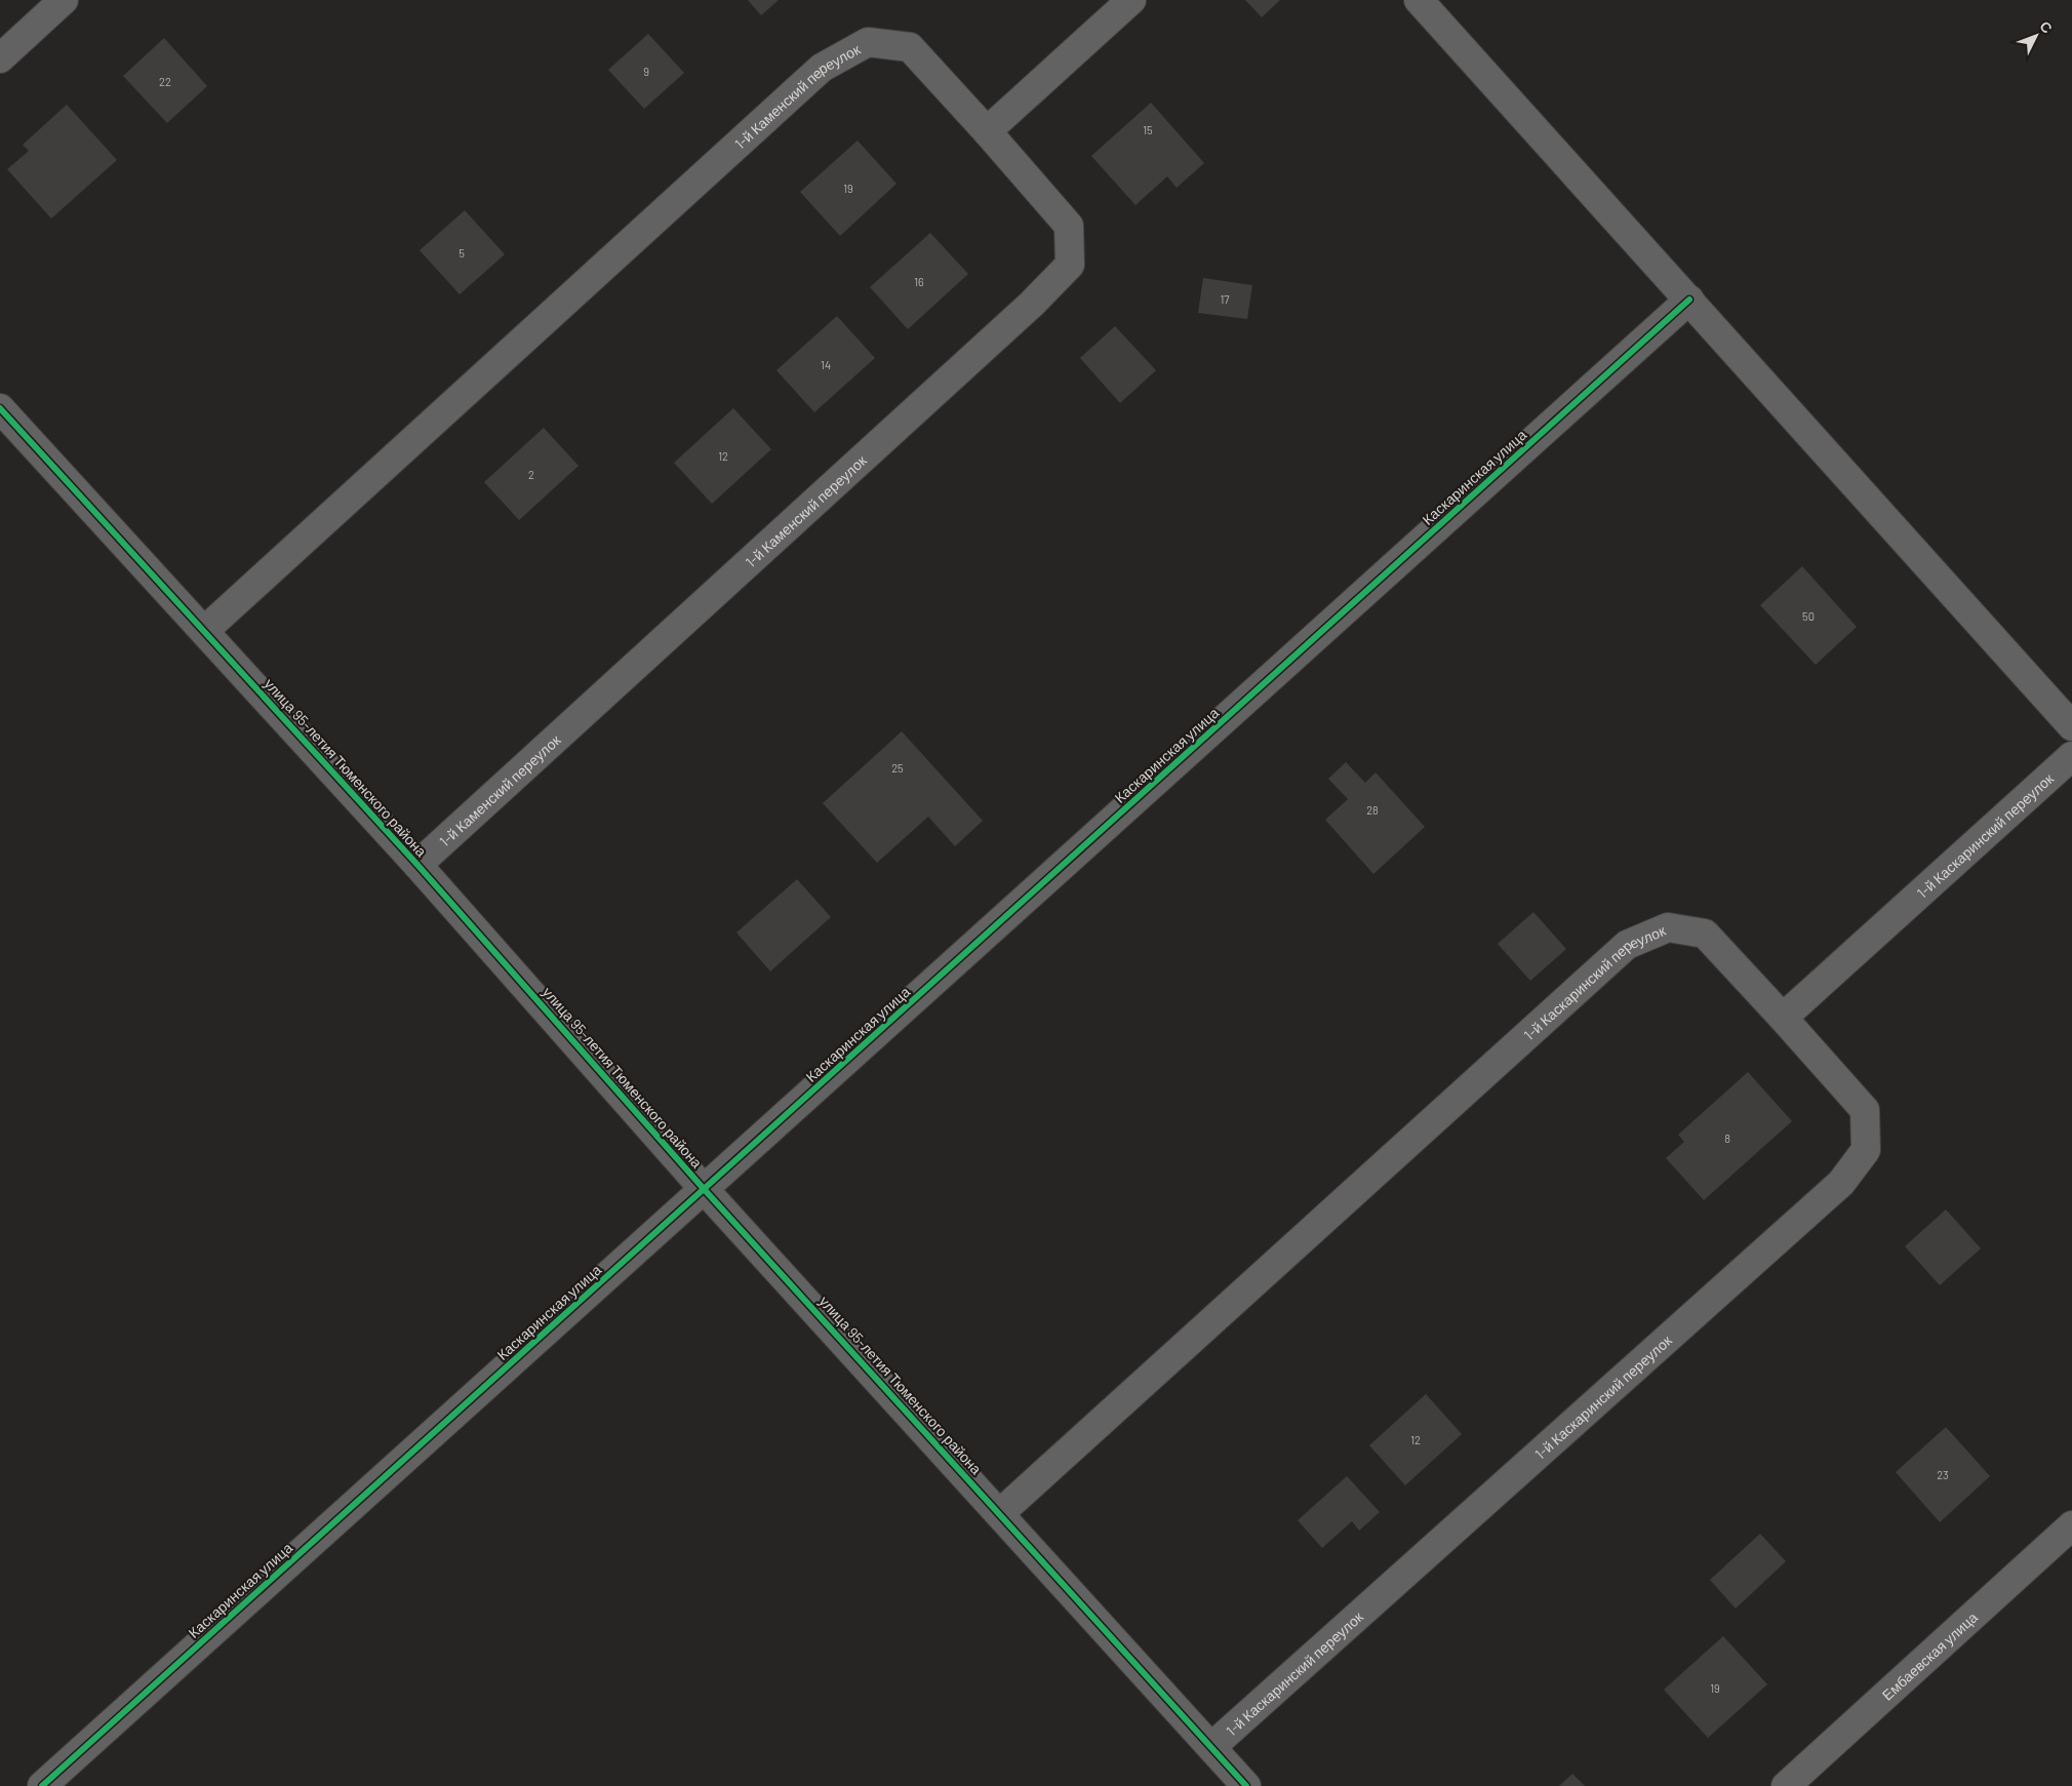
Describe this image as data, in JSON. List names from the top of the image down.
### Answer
{
  "streets": {
    "street": [
      "1-й Каменский переулок",
      "Каскаринская улица",
      "улица 95-летия Тюменского района",
      "1-й Каскаринский переулок",
      "Ембаевская улица"
    ]
  },
  "crossings": [
    ["1-й Каменский переулок", "улица 95-летия Тюменского района"],
    ["Каскаринская улица", "улица 95-летия Тюменского района"],
    ["улица 95-летия Тюменского района", "1-й Каскаринский переулок"]
  ],
  "house_numbers": [
    "9",
    "22",
    "15",
    "19",
    "5",
    "16",
    "17",
    "14",
    "12",
    "2",
    "50",
    "25",
    "28",
    "8",
    "12",
    "23",
    "19"
  ],
  "north": "top right"
}
